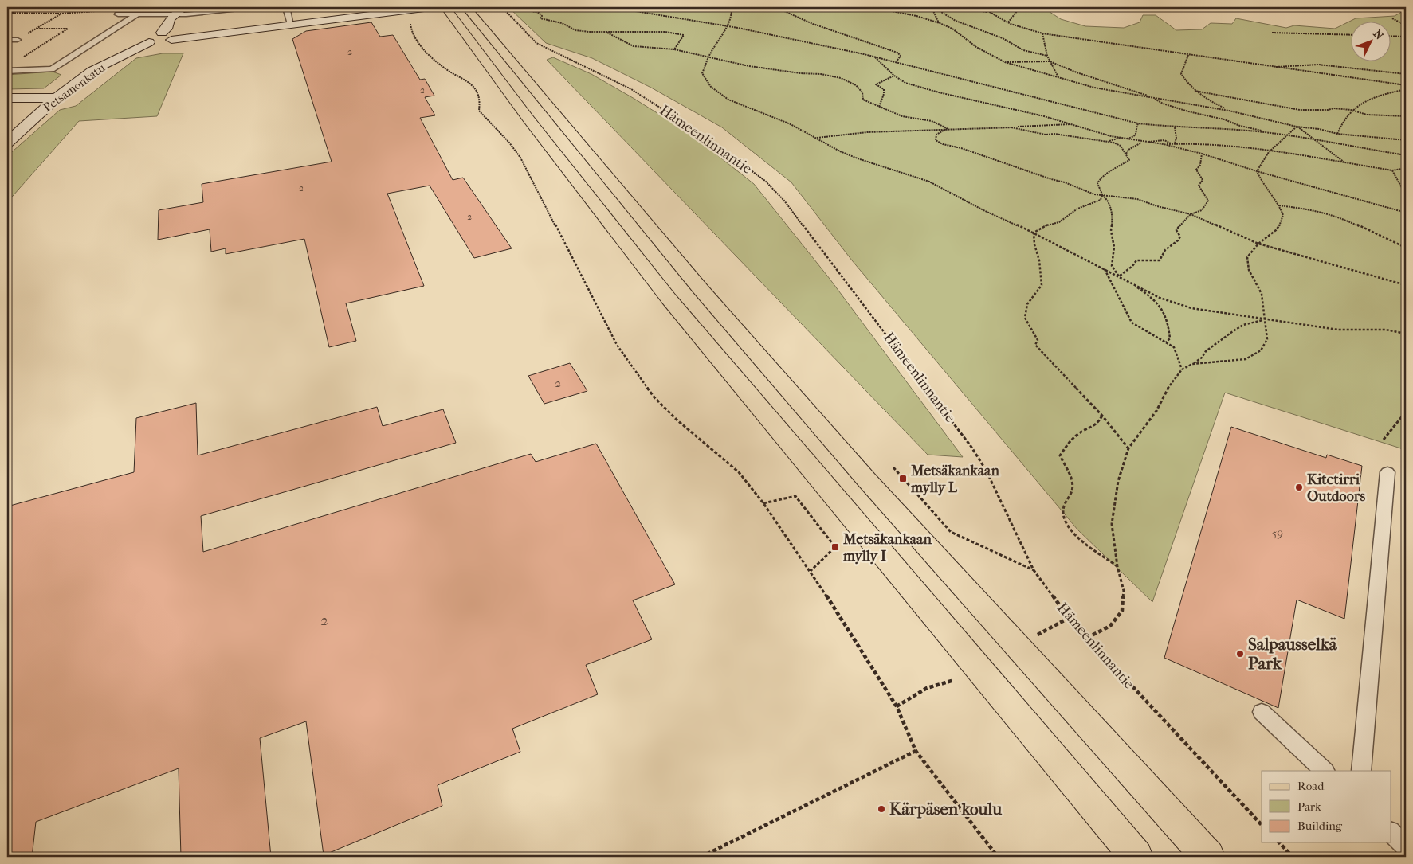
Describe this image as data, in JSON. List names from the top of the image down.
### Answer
{
  "streets": {
    "street": ["Petsamonkatu"],
    "path": ["Hämeenlinnantie"]
  },
  "places": {
    "transit": ["Metsäkankaan mylly L", "Metsäkankaan mylly I"],
    "other": ["Kitetirri Outdoors", "Salpausselkä Park", "Kärpäsen koulu"]
  },
  "house_numbers": [
    "2",
    "2",
    "2",
    "2",
    "2",
    "59",
    "2"
  ],
  "legend": ["Road", "Park", "Building"],
  "north": "top right"
}
